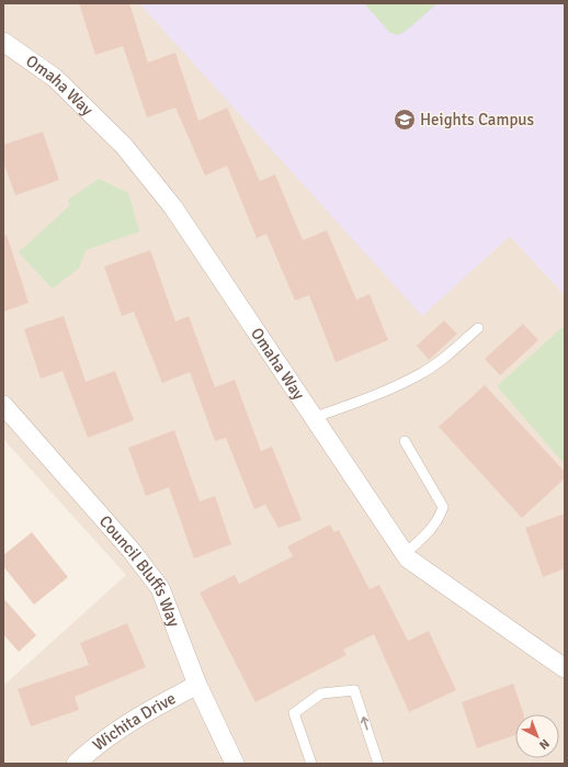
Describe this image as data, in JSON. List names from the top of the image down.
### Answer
{
  "streets": {
    "street": ["Omaha Way", "Council Bluffs Way", "Wichita Drive"]
  },
  "crossings": [
    ["Council Bluffs Way", "Wichita Drive"]
  ],
  "places": {
    "school or university": ["Heights Campus"]
  },
  "north": "bottom right"
}
